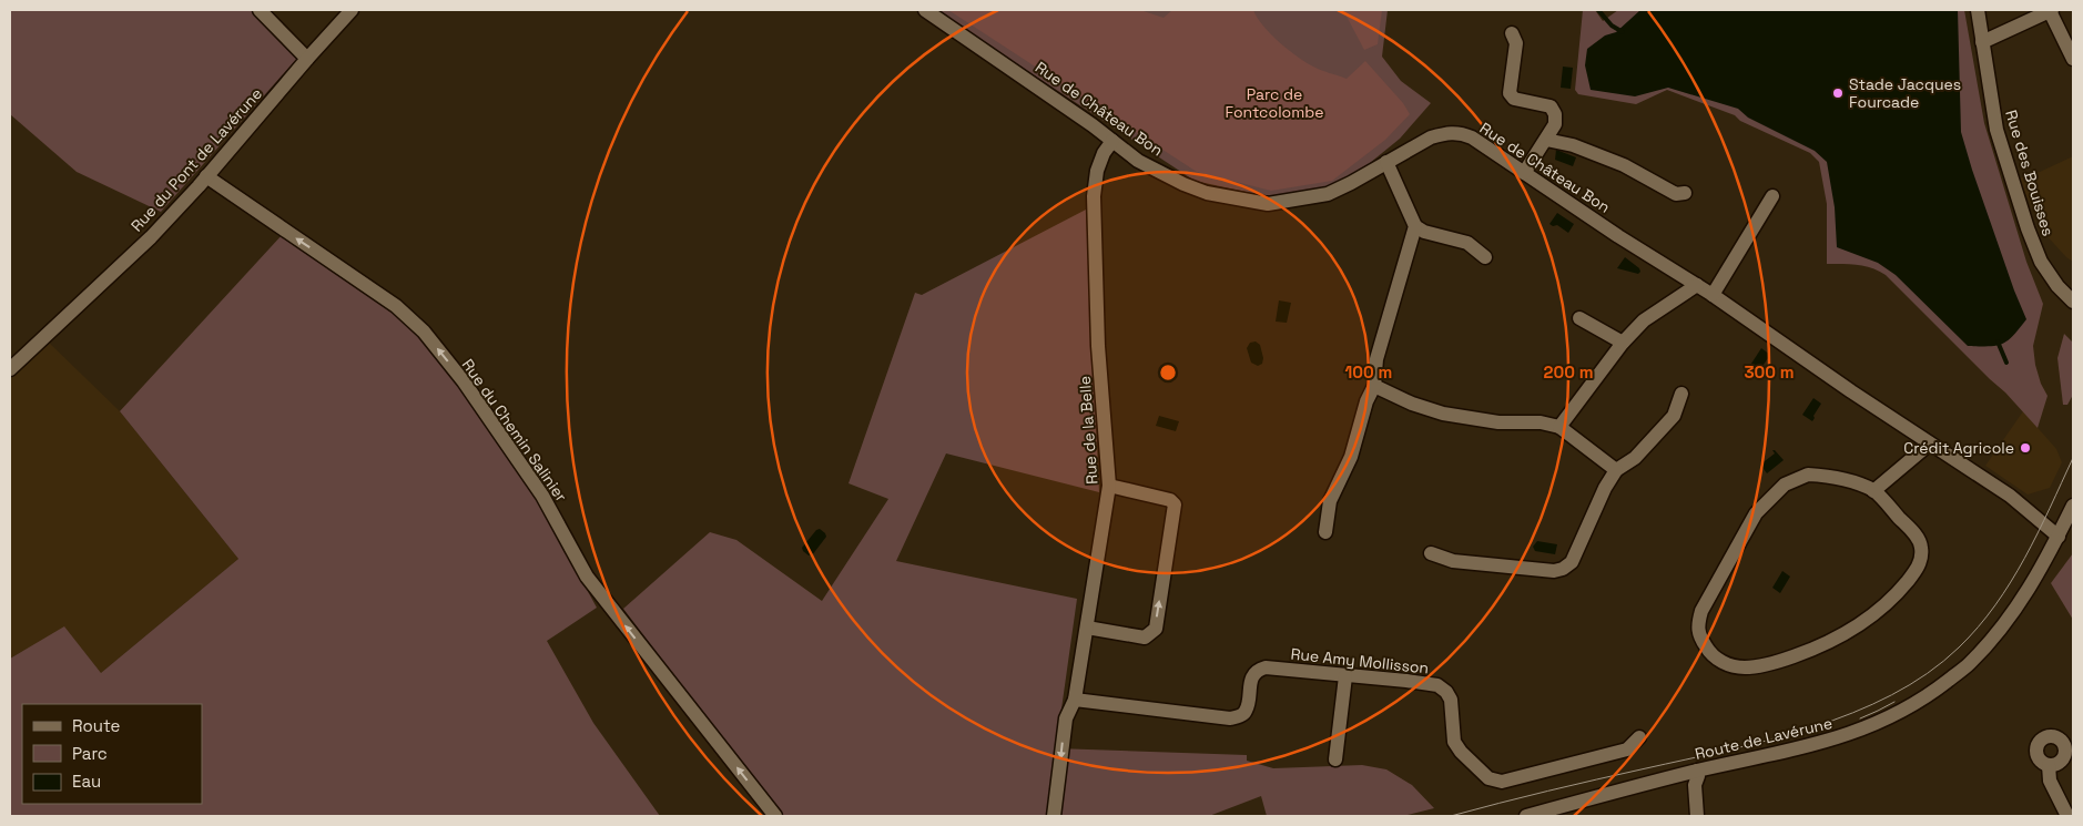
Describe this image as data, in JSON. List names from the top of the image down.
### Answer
{
  "streets": {
    "street": [
      "Rue de Château Bon",
      "Rue du Pont de Lavérune",
      "Rue des Bouisses",
      "Rue du Chemin Salinier",
      "Rue de la Belle",
      "Rue Amy Mollisson",
      "Route de Lavérune"
    ]
  },
  "crossings": [
    ["Rue de Château Bon", "Rue de la Belle"],
    ["Rue de Château Bon", "Route de Lavérune"],
    ["Rue du Pont de Lavérune", "Rue du Chemin Salinier"],
    ["Rue de la Belle", "Rue Amy Mollisson"]
  ],
  "one_way": ["Rue du Chemin Salinier"],
  "parks": ["Parc de Fontcolombe"],
  "places": ["Stade Jacques Fourcade", "Crédit Agricole"],
  "legend": ["Route", "Parc", "Eau"],
  "rings": ["100 m", "200 m", "300 m"]
}
